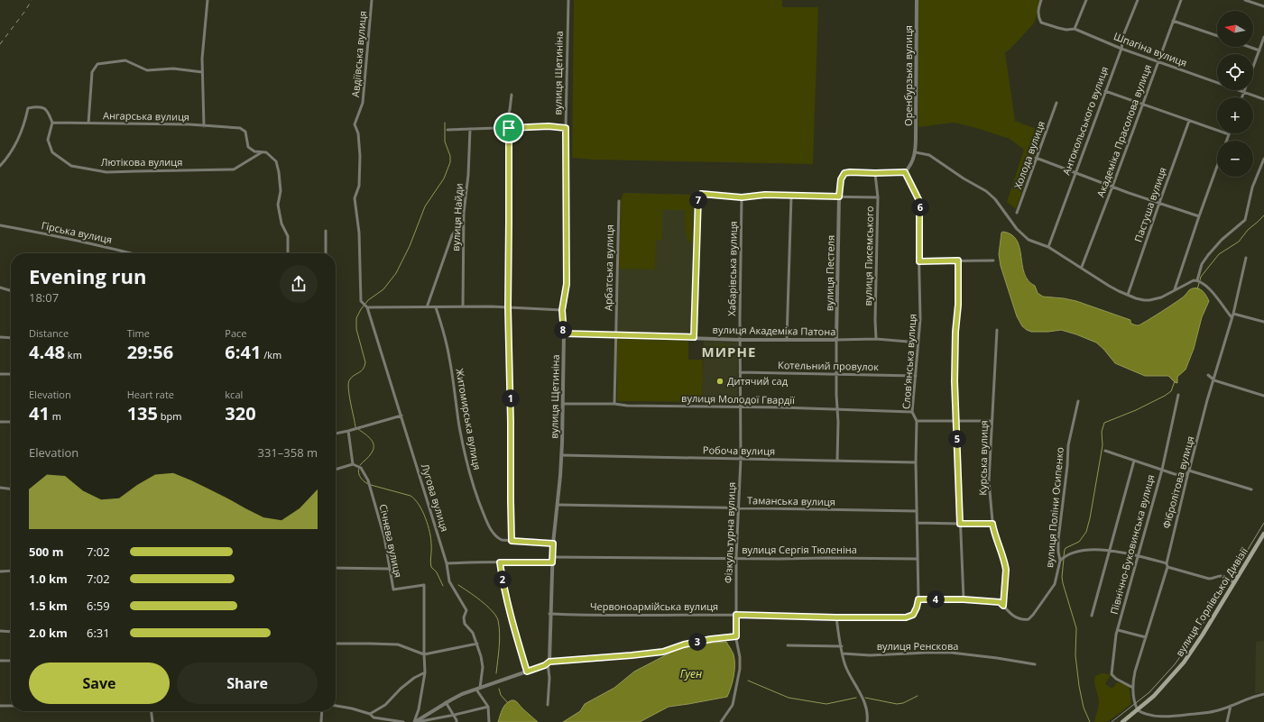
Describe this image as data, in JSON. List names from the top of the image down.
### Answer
{
  "streets": {
    "main road": ["вулиця Горлівської Дивізії"],
    "street": [
      "Шпагіна вулиця",
      "Авдіївська вулиця",
      "вулиця Щетиніна",
      "Оренбурзька вулиця",
      "Ангарська вулиця",
      "Антокольського вулиця",
      "Академіка Прасолова вулиця",
      "Холода вулиця",
      "Лютікова вулиця",
      "Пастуша вулиця",
      "вулиця Найди",
      "Гірська вулиця",
      "вулиця Писемського",
      "Арбатська вулиця",
      "Хабарівська вулиця",
      "вулиця Пестеля",
      "вулиця Академіка Патона",
      "Слов'янська вулиця",
      "Котельний провулок",
      "вулиця Молодої Гвардії",
      "Житомирська вулиця",
      "Робоча вулиця",
      "Курська вулиця",
      "Фібролітова вулиця",
      "Лугова вулиця",
      "Таманська вулиця",
      "вулиця Поліни Осипенко",
      "Фізкультурна вулиця",
      "Січнева вулиця",
      "Північно-Буковинська вулиця",
      "вулиця Сергія Тюленіна",
      "Червоноармійська вулиця",
      "вулиця Ренскова"
    ]
  },
  "crossings": [
    ["Шпагіна вулиця", "Антокольського вулиця"],
    ["Шпагіна вулиця", "Академіка Прасолова вулиця"],
    ["Авдіївська вулиця", "Лугова вулиця"],
    ["вулиця Щетиніна", "вулиця Академіка Патона"],
    ["вулиця Щетиніна", "вулиця Молодої Гвардії"],
    ["вулиця Щетиніна", "Житомирська вулиця"],
    ["вулиця Щетиніна", "Робоча вулиця"],
    ["вулиця Щетиніна", "Таманська вулиця"],
    ["вулиця Щетиніна", "вулиця Сергія Тюленіна"],
    ["вулиця Щетиніна", "Червоноармійська вулиця"],
    ["Ангарська вулиця", "Лютікова вулиця"],
    ["вулиця Писемського", "вулиця Пестеля"],
    ["вулиця Писемського", "вулиця Академіка Патона"],
    ["Арбатська вулиця", "вулиця Академіка Патона"],
    ["Арбатська вулиця", "вулиця Молодої Гвардії"],
    ["Хабарівська вулиця", "вулиця Академіка Патона"],
    ["Хабарівська вулиця", "Фізкультурна вулиця"],
    ["вулиця Пестеля", "вулиця Академіка Патона"],
    ["вулиця Пестеля", "Котельний провулок"],
    ["вулиця Пестеля", "вулиця Молодої Гвардії"],
    ["вулиця Пестеля", "Робоча вулиця"],
    ["вулиця Академіка Патона", "Слов'янська вулиця"],
    ["вулиця Академіка Патона", "Фізкультурна вулиця"],
    ["Слов'янська вулиця", "Котельний провулок"],
    ["Слов'янська вулиця", "вулиця Молодої Гвардії"],
    ["Слов'янська вулиця", "Робоча вулиця"],
    ["Слов'янська вулиця", "Таманська вулиця"],
    ["Слов'янська вулиця", "вулиця Поліни Осипенко"],
    ["Слов'янська вулиця", "вулиця Сергія Тюленіна"],
    ["Слов'янська вулиця", "Червоноармійська вулиця"],
    ["Котельний провулок", "Фізкультурна вулиця"],
    ["вулиця Молодої Гвардії", "Фізкультурна вулиця"],
    ["Робоча вулиця", "Фізкультурна вулиця"],
    ["Курська вулиця", "вулиця Поліни Осипенко"],
    ["Таманська вулиця", "Фізкультурна вулиця"],
    ["Фізкультурна вулиця", "вулиця Сергія Тюленіна"],
    ["Фізкультурна вулиця", "Червоноармійська вулиця"]
  ],
  "districts": ["МИРНЕ"],
  "water": ["Гуен"],
  "places": ["Дитячий сад"],
  "north": "left",
  "page": {
    "map_buttons": ["+", "−"],
    "pins": [
      "7",
      "6",
      "8",
      "1",
      "5",
      "2",
      "4",
      "3"
    ],
    "heading": ["Evening run", "18:07"],
    "stats": [
      ["Distance", "4.48 km"],
      ["Time", "29:56"],
      ["Pace", "6:41 /km"],
      ["Elevation", "41 m"],
      ["Heart rate", "135 bpm"],
      ["kcal", "320"]
    ],
    "chart": ["Elevation", "331–358 m"],
    "list": [
      {
        "name": "500 m",
        "note": "7:02"
      },
      {
        "name": "1.0 km",
        "note": "7:02"
      },
      {
        "name": "1.5 km",
        "note": "6:59"
      },
      {
        "name": "2.0 km",
        "note": "6:31"
      }
    ],
    "buttons": ["Save", "Share"]
  }
}
